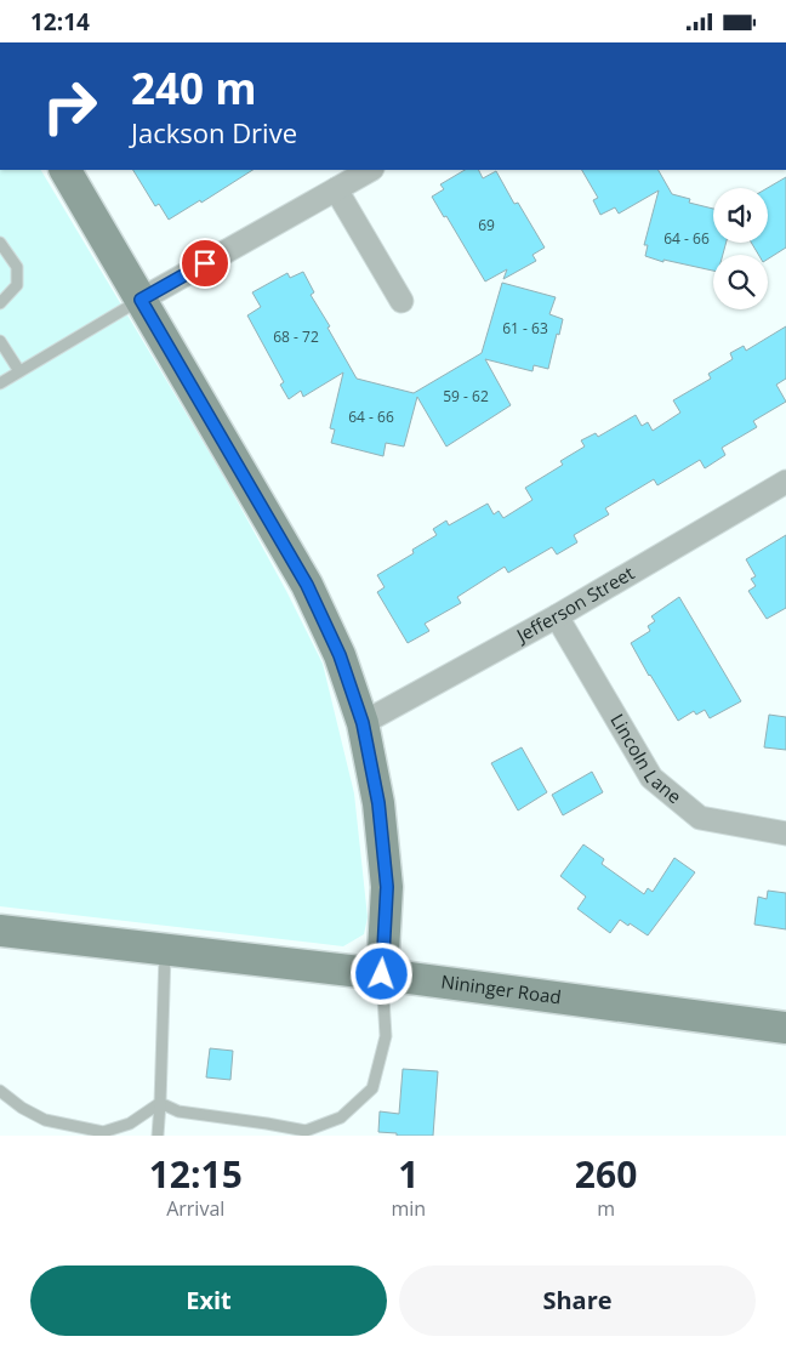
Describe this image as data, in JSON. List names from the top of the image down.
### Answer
{
  "streets": {
    "street": ["Jefferson Street", "Lincoln Lane", "Nininger Road"]
  },
  "crossings": [
    ["Jefferson Street", "Lincoln Lane"]
  ],
  "house_numbers": [
    "69",
    "64 - 66",
    "61 - 63",
    "68 - 72",
    "59 - 62",
    "64 - 66"
  ],
  "page": {
    "status": "12:14",
    "turn": ["240 m", "Jackson Drive"],
    "eta": [
      "12:15",
      "Arrival",
      "1",
      "min",
      "260",
      "m"
    ],
    "buttons": ["Exit", "Share"]
  }
}
